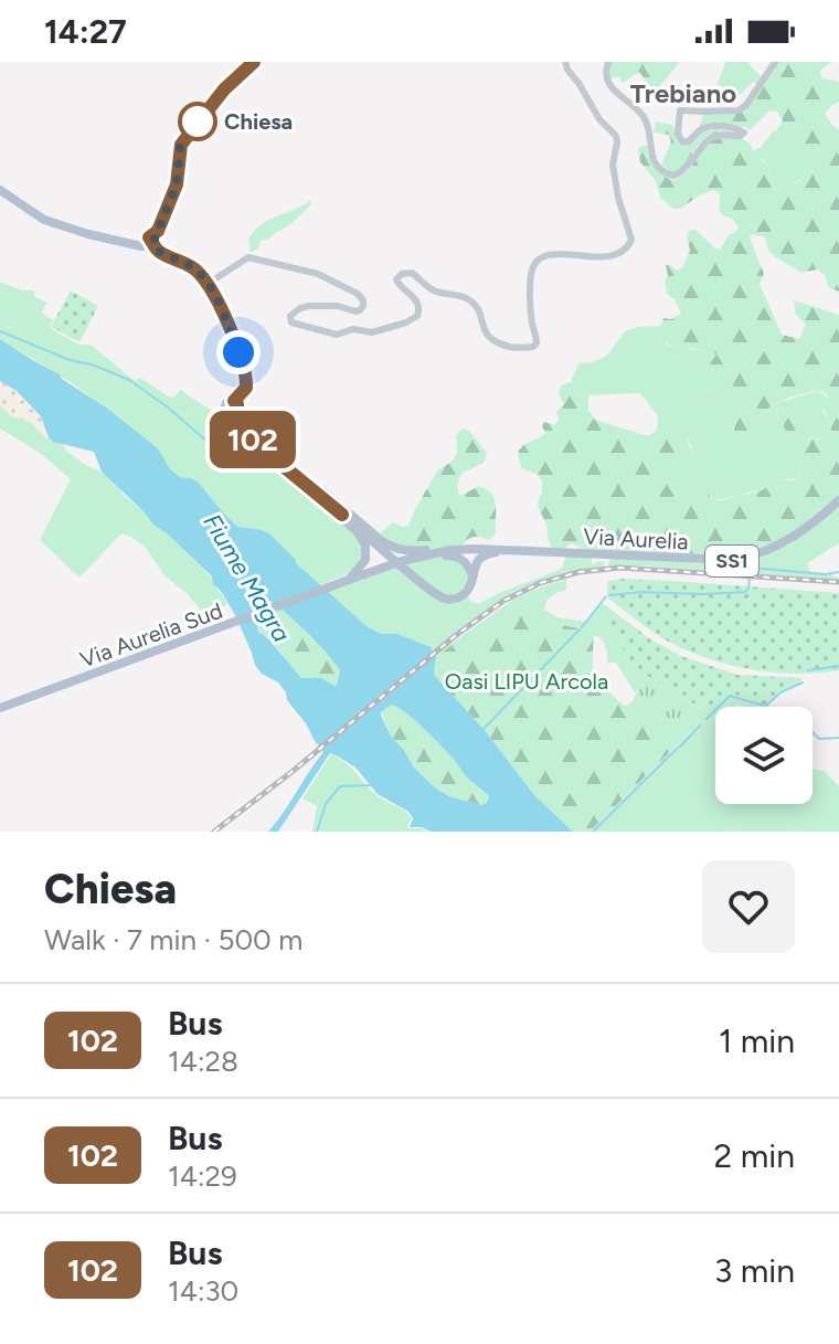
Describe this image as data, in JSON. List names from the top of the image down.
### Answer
{
  "streets": {
    "main road": ["Via Aurelia", "SS1", "Via Aurelia Sud"]
  },
  "crossings": [
    ["Via Aurelia", "Via Aurelia Sud"]
  ],
  "districts": ["Trebiano"],
  "water": ["Fiume Magra"],
  "parks": ["Oasi LIPU Arcola"],
  "places": ["Chiesa"],
  "lines": ["bus line 102"],
  "page": {
    "status": "14:27",
    "on_map": "102",
    "heading": ["Chiesa", "Walk · 7 min · 500 m"],
    "list": [
      {
        "mark": "102",
        "name": "Bus",
        "note": "14:28",
        "value": "1 min"
      },
      {
        "mark": "102",
        "name": "Bus",
        "note": "14:29",
        "value": "2 min"
      },
      {
        "mark": "102",
        "name": "Bus",
        "note": "14:30",
        "value": "3 min"
      }
    ]
  }
}
